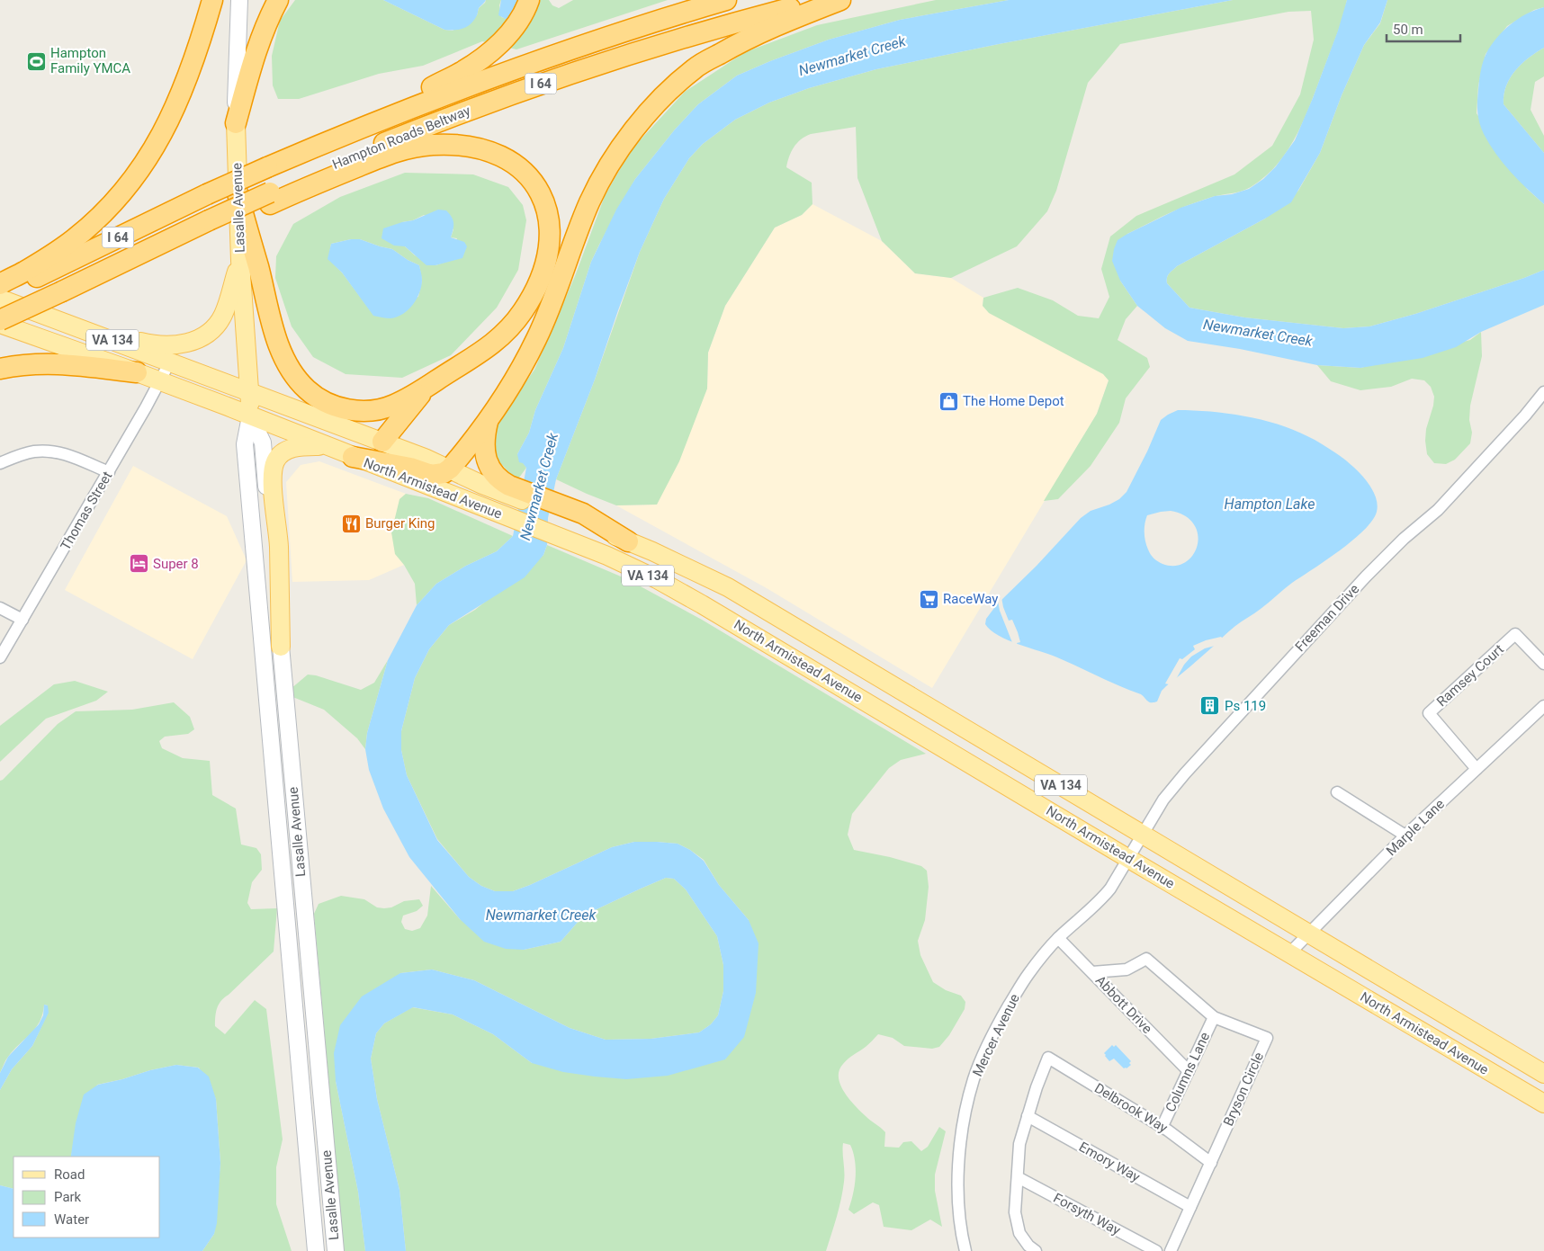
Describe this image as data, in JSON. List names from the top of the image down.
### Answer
{
  "streets": {
    "highway": ["I 64", "Hampton Roads Beltway"],
    "main road": ["Lasalle Avenue", "VA 134", "North Armistead Avenue"],
    "street": [
      "Thomas Street",
      "Freeman Drive",
      "Ramsey Court",
      "Marple Lane",
      "Abbott Drive",
      "Mercer Avenue",
      "Columns Lane",
      "Bryson Circle",
      "Delbrook Way",
      "Emory Way",
      "Forsyth Way"
    ]
  },
  "crossings": [
    ["Hampton Roads Beltway", "North Armistead Avenue"],
    ["Lasalle Avenue", "North Armistead Avenue"],
    ["North Armistead Avenue", "Thomas Street"],
    ["North Armistead Avenue", "Freeman Drive"],
    ["North Armistead Avenue", "Marple Lane"],
    ["North Armistead Avenue", "Mercer Avenue"],
    ["Freeman Drive", "Mercer Avenue"],
    ["Ramsey Court", "Marple Lane"],
    ["Abbott Drive", "Mercer Avenue"],
    ["Abbott Drive", "Columns Lane"],
    ["Abbott Drive", "Bryson Circle"],
    ["Columns Lane", "Bryson Circle"],
    ["Columns Lane", "Delbrook Way"],
    ["Bryson Circle", "Delbrook Way"],
    ["Bryson Circle", "Emory Way"],
    ["Delbrook Way", "Emory Way"]
  ],
  "water": ["Newmarket Creek", "Hampton Lake"],
  "places": {
    "sports": ["Hampton Family YMCA"],
    "shop": ["The Home Depot"],
    "restaurant": ["Burger King"],
    "hotel": ["Super 8"],
    "supermarket": ["RaceWay"],
    "building": ["Ps 119"]
  },
  "legend": ["Road", "Park", "Water"],
  "scale_bar": "50 m"
}
